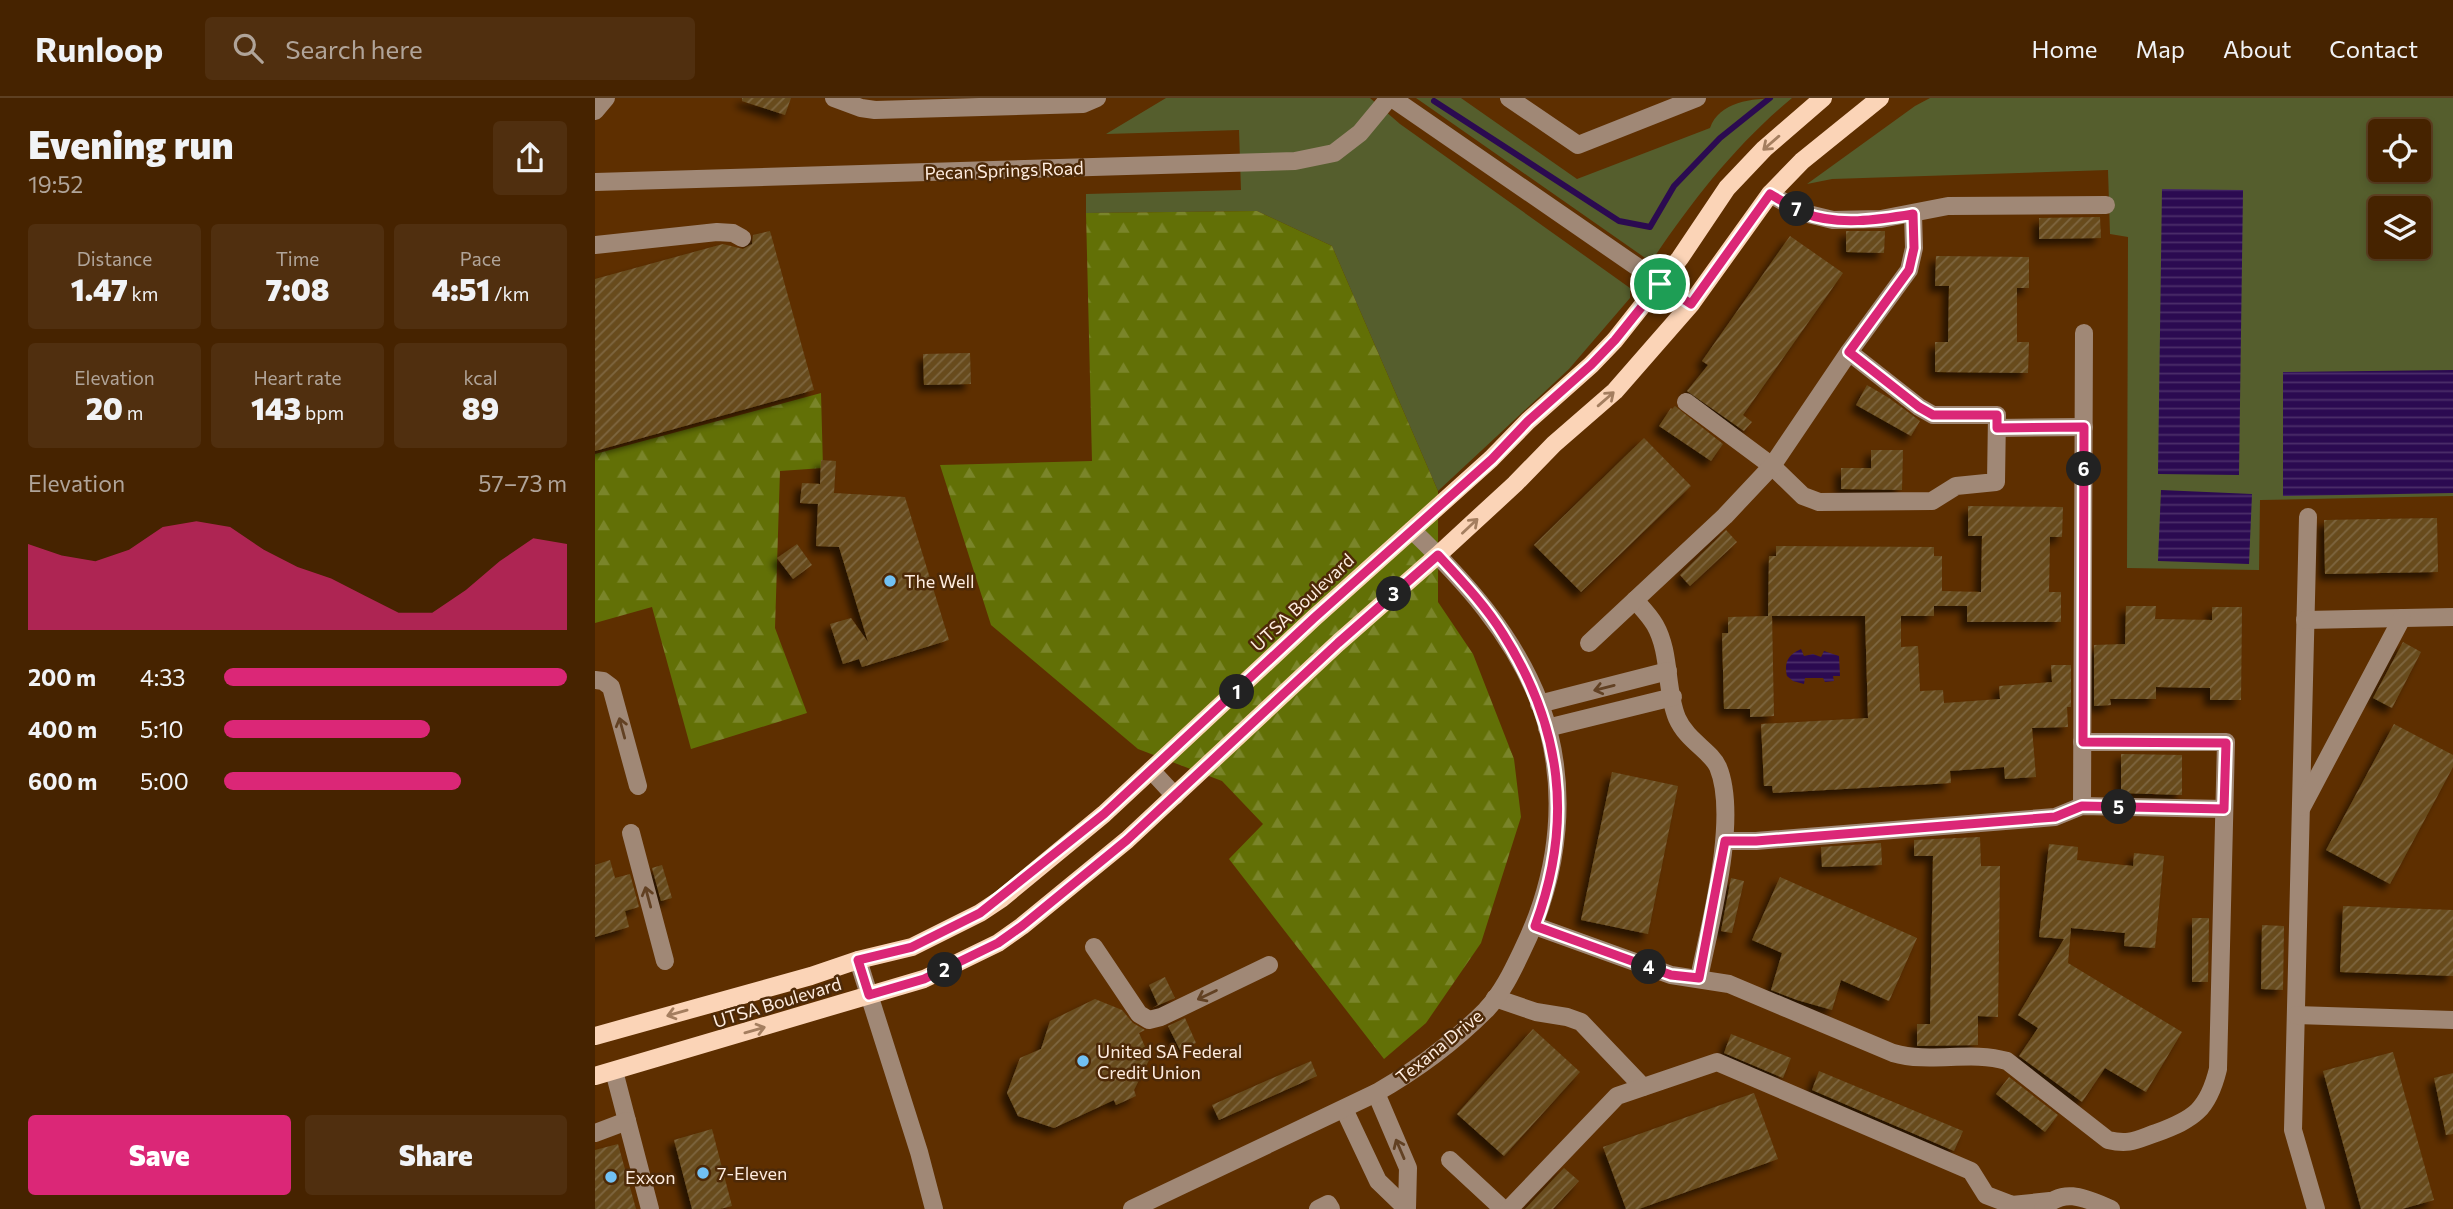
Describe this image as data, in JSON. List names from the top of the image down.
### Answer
{
  "streets": {
    "main road": ["UTSA Boulevard"],
    "street": ["Pecan Springs Road", "Texana Drive"]
  },
  "crossings": [
    ["UTSA Boulevard", "Texana Drive"]
  ],
  "places": [
    "The Well",
    "United SA Federal Credit Union",
    "7-Eleven",
    "Exxon"
  ],
  "page": {
    "header": "Runloop",
    "search": "Search here",
    "nav": [
      "Home",
      "Map",
      "About",
      "Contact"
    ],
    "heading": ["Evening run", "19:52"],
    "pins": [
      "7",
      "6",
      "3",
      "1",
      "5",
      "4",
      "2"
    ],
    "stats": [
      ["Distance", "1.47 km"],
      ["Time", "7:08"],
      ["Pace", "4:51 /km"],
      ["Elevation", "20 m"],
      ["Heart rate", "143 bpm"],
      ["kcal", "89"]
    ],
    "chart": ["Elevation", "57–73 m"],
    "list": [
      {
        "name": "200 m",
        "note": "4:33"
      },
      {
        "name": "400 m",
        "note": "5:10"
      },
      {
        "name": "600 m",
        "note": "5:00"
      }
    ],
    "buttons": ["Save", "Share"]
  }
}
